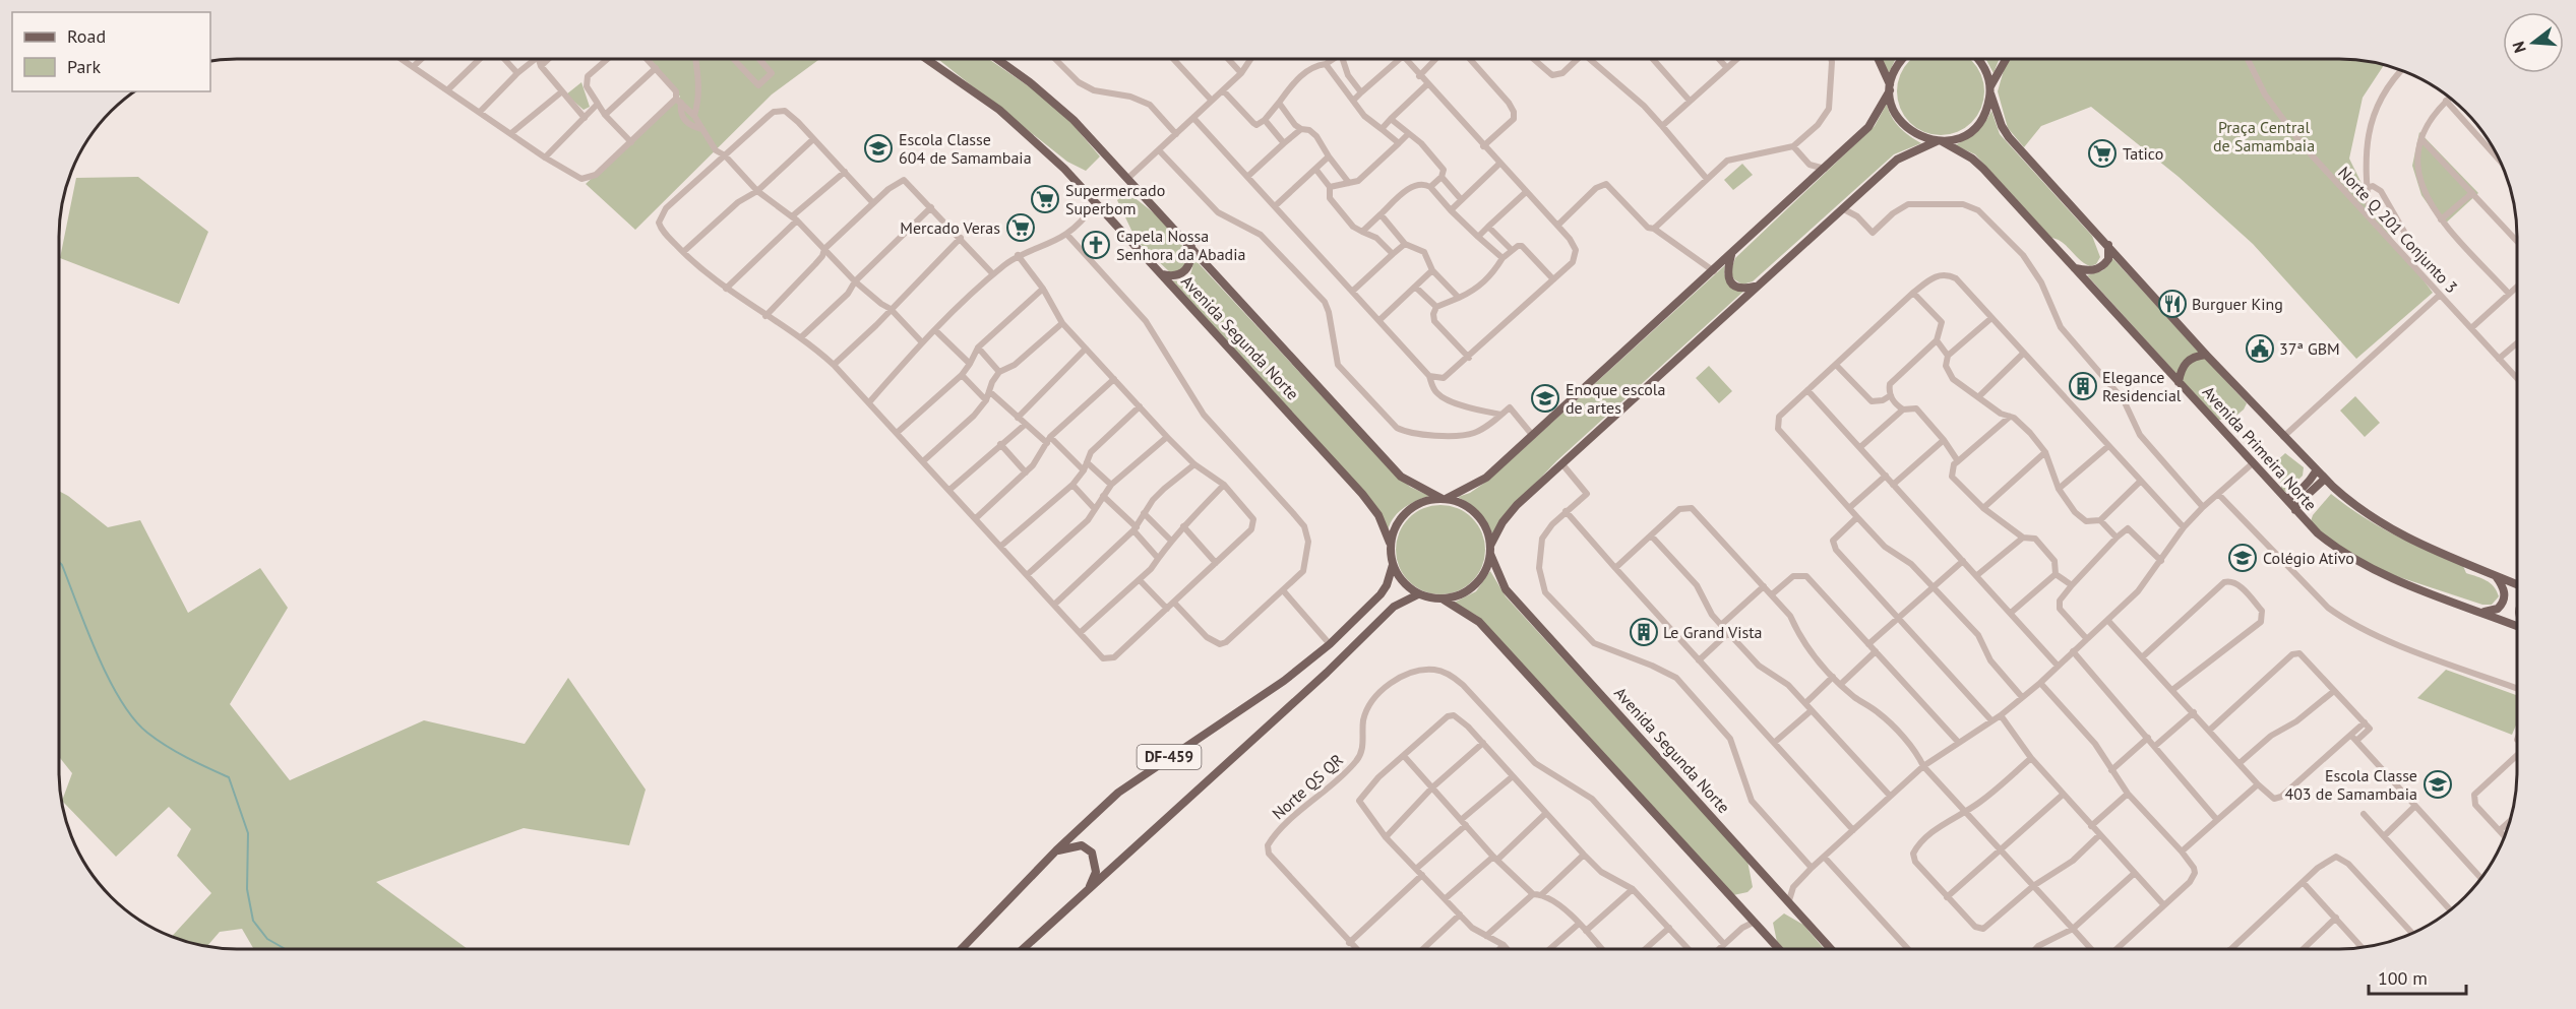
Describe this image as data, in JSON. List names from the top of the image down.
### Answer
{
  "streets": {
    "main road": ["Avenida Segunda Norte", "Avenida Primeira Norte", "DF-459"],
    "street": ["Norte Q 201 Conjunto 3", "Norte QS QR"]
  },
  "crossings": [
    ["Avenida Segunda Norte", "DF-459"]
  ],
  "parks": ["Praça Central de Samambaia"],
  "places": {
    "school or university": [
      "Escola Classe 604 de Samambaia",
      "Enoque escola de artes",
      "Colégio Ativo",
      "Escola Classe 403 de Samambaia"
    ],
    "supermarket": ["Tatico", "Supermercado Superbom", "Mercado Veras"],
    "church": ["Capela Nossa Senhora da Abadia"],
    "restaurant": ["Burguer King"],
    "public building": ["37ª GBM"],
    "building": ["Elegance Residencial", "Le Grand Vista"]
  },
  "legend": ["Road", "Park"],
  "scale_bar": "100 m",
  "north": "left"
}
